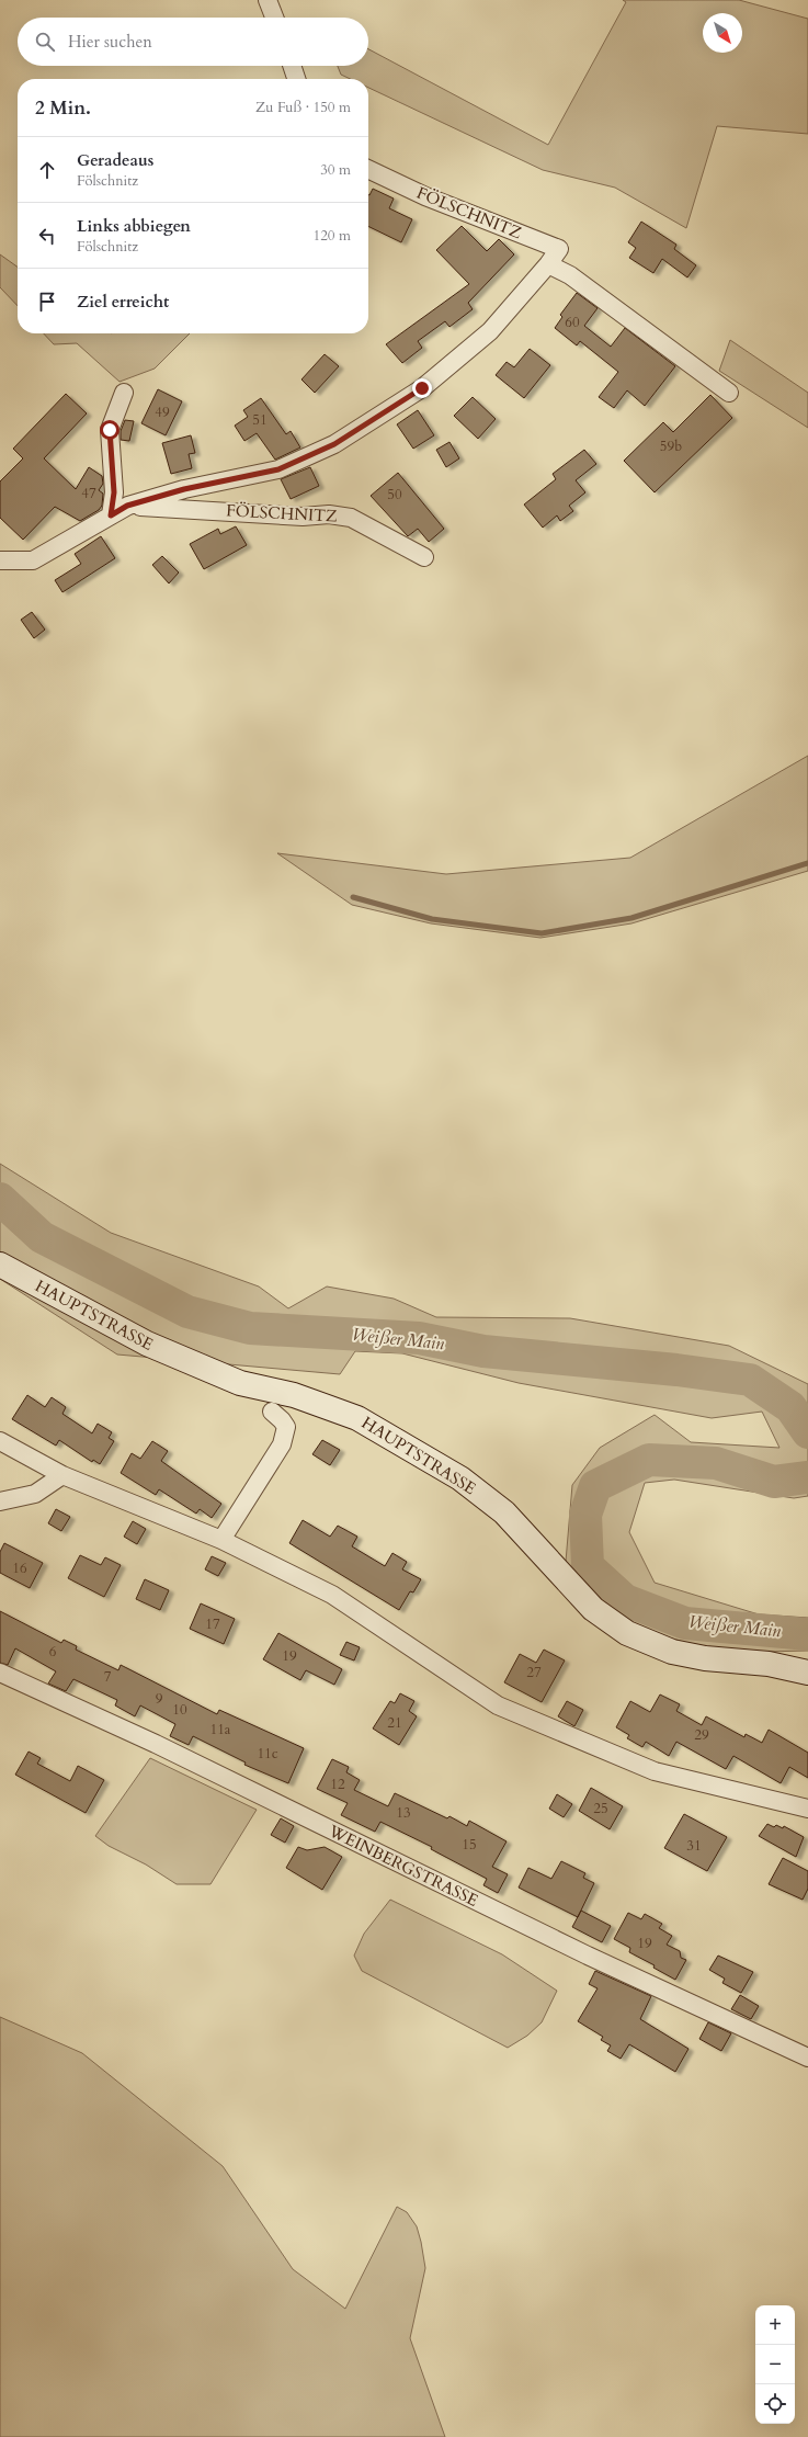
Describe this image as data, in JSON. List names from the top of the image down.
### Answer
{
  "streets": {
    "main road": ["HAUPTSTRASSE"],
    "street": ["FÖLSCHNITZ", "WEINBERGSTRASSE"]
  },
  "water": ["Weißer Main"],
  "house_numbers": [
    "60",
    "49",
    "51",
    "59b",
    "47",
    "50",
    "16",
    "17",
    "6",
    "19",
    "27",
    "7",
    "9",
    "10",
    "21",
    "11a",
    "29",
    "11c",
    "12",
    "25",
    "13",
    "15",
    "31",
    "19"
  ],
  "north": "bottom right",
  "page": {
    "search": "Hier suchen",
    "heading": ["2 Min.", "Zu Fuß · 150 m"],
    "list": [
      ["Geradeaus", "Fölschnitz", "30 m"],
      ["Links abbiegen", "Fölschnitz", "120 m"],
      "Ziel erreicht"
    ],
    "map_buttons": ["+", "−"]
  }
}
